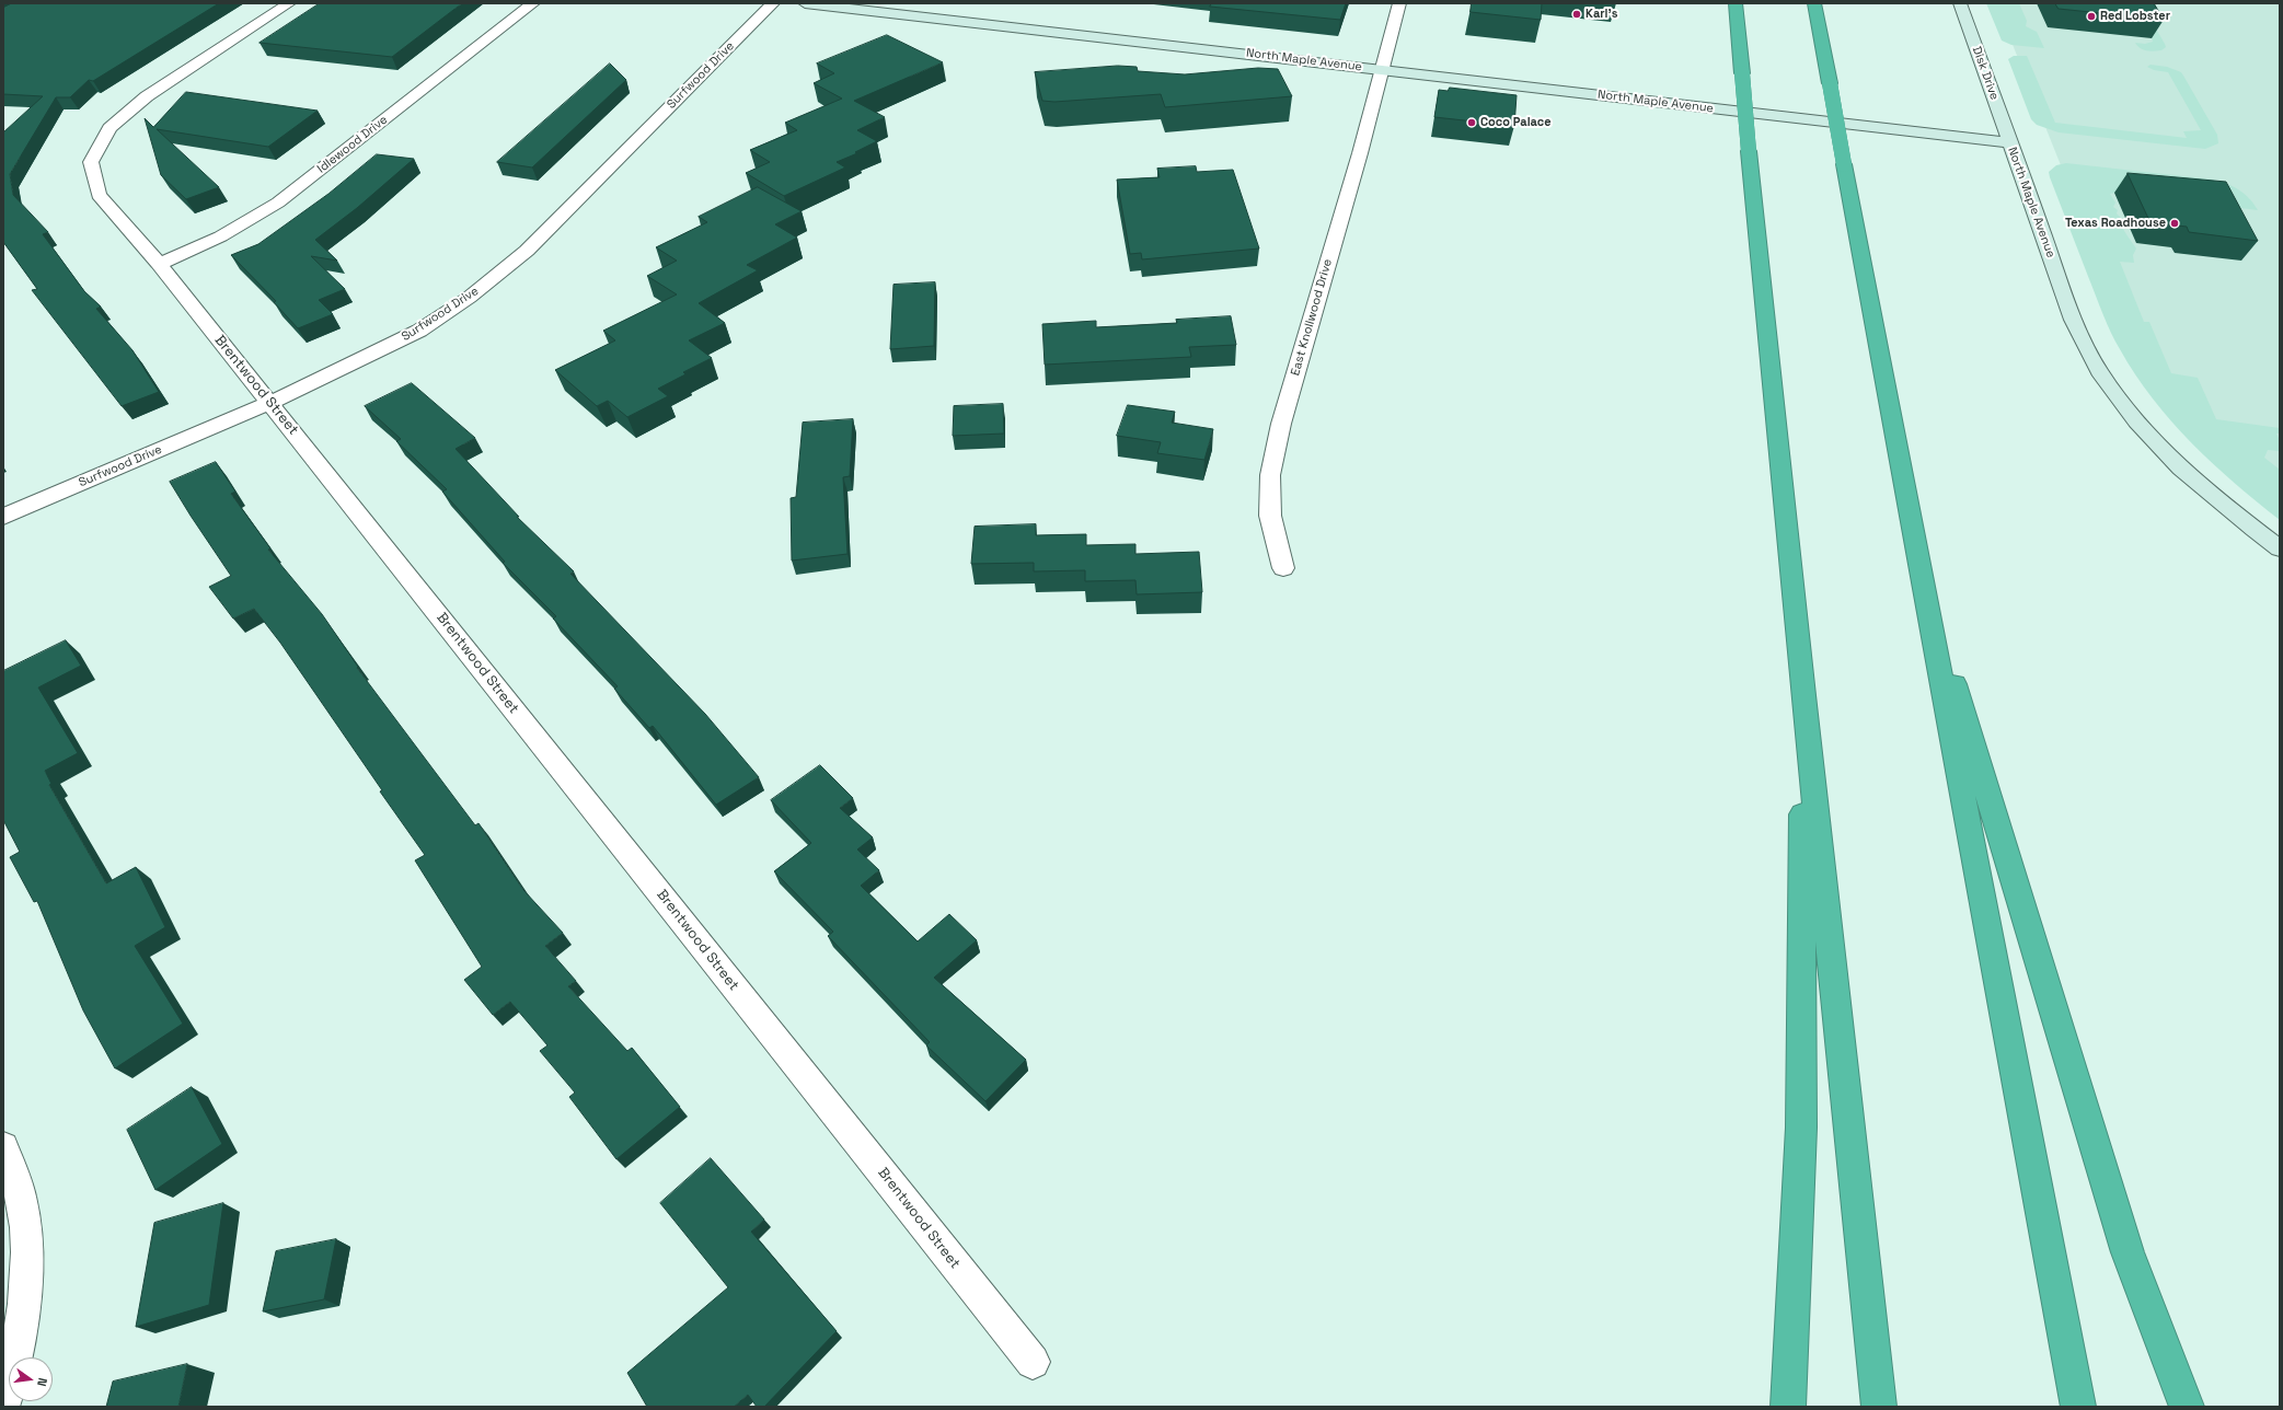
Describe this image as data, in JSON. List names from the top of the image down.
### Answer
{
  "streets": {
    "street": [
      "North Maple Avenue",
      "Disk Drive",
      "Surfwood Drive",
      "Idlewood Drive",
      "East Knollwood Drive",
      "Brentwood Street"
    ]
  },
  "crossings": [
    ["North Maple Avenue", "Disk Drive"],
    ["North Maple Avenue", "East Knollwood Drive"],
    ["Surfwood Drive", "Brentwood Street"],
    ["Idlewood Drive", "Brentwood Street"]
  ],
  "places": [
    "Karl's",
    "Red Lobster",
    "Coco Palace",
    "Texas Roadhouse"
  ],
  "north": "right"
}
